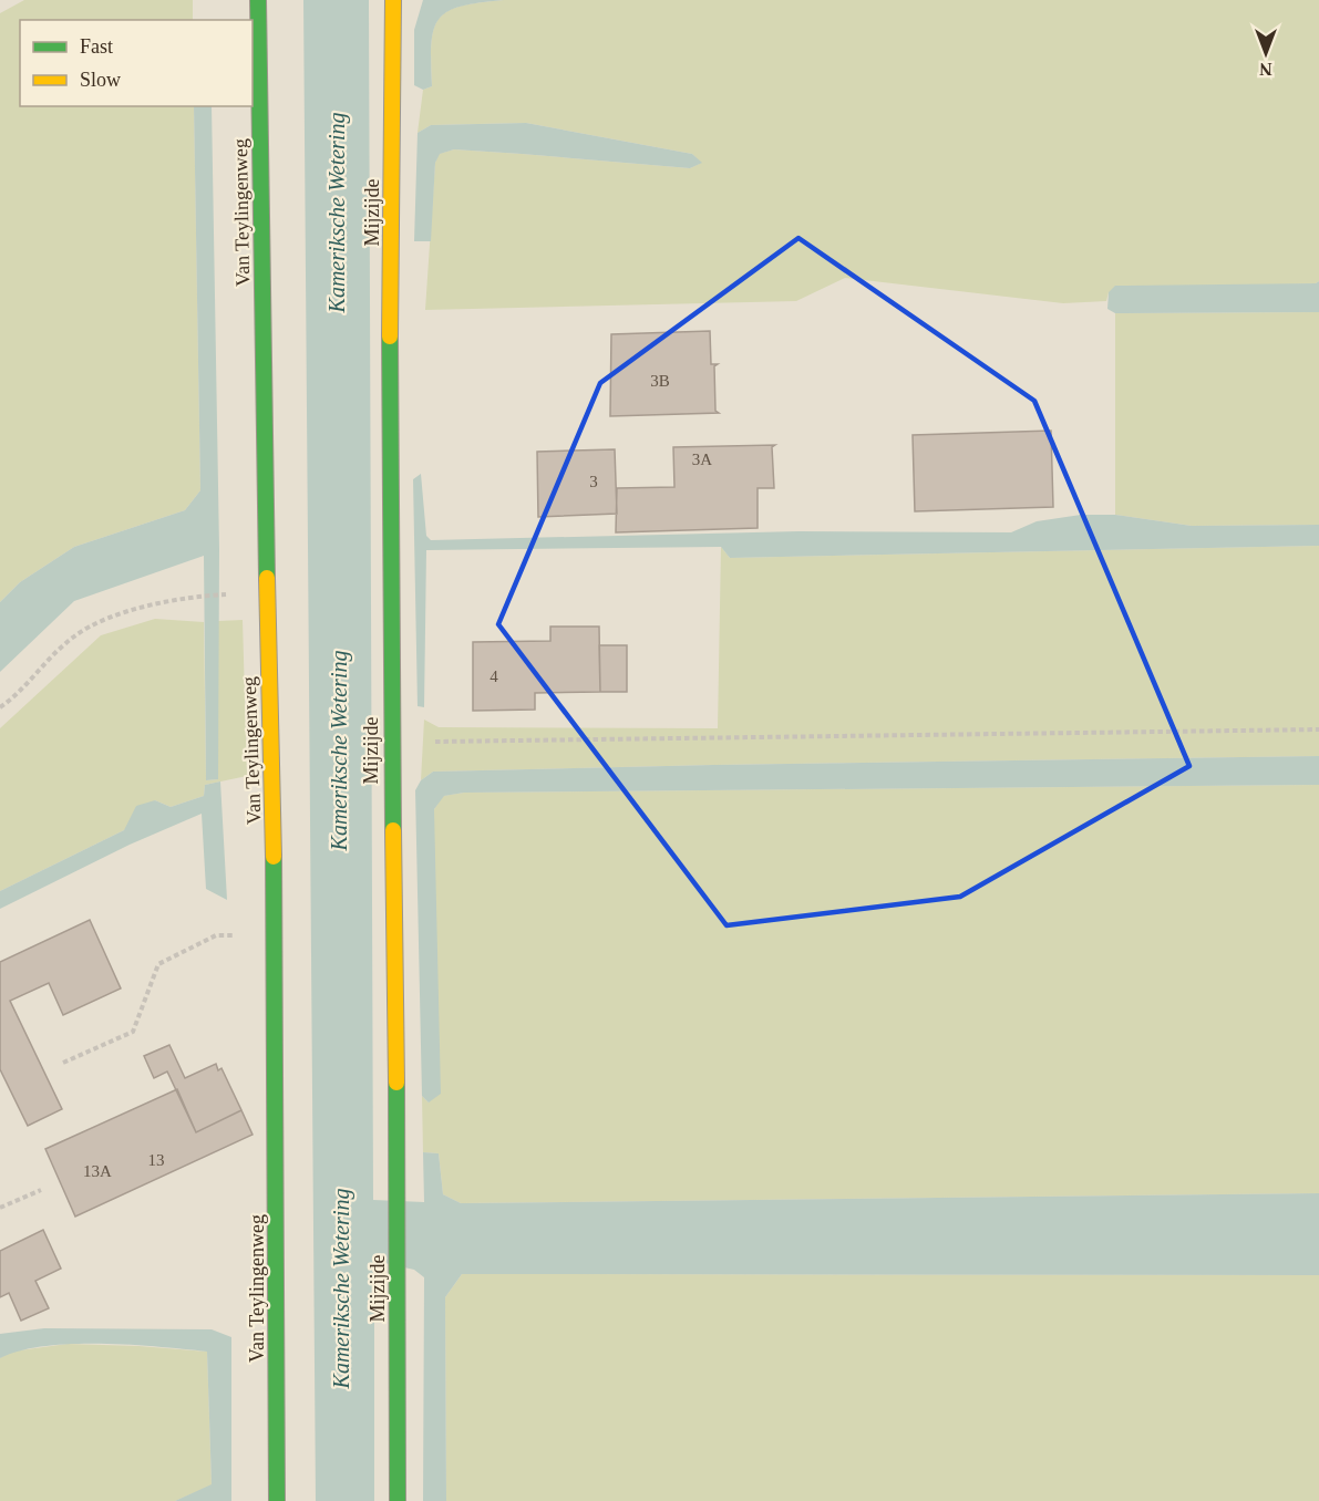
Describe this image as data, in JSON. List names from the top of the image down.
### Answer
{
  "streets": {
    "street": ["Van Teylingenweg", "Mijzijde"]
  },
  "water": ["Kameriksche Wetering"],
  "house_numbers": [
    "3B",
    "3A",
    "3",
    "4",
    "13",
    "13A"
  ],
  "legend": ["Fast", "Slow"],
  "north": "bottom"
}
